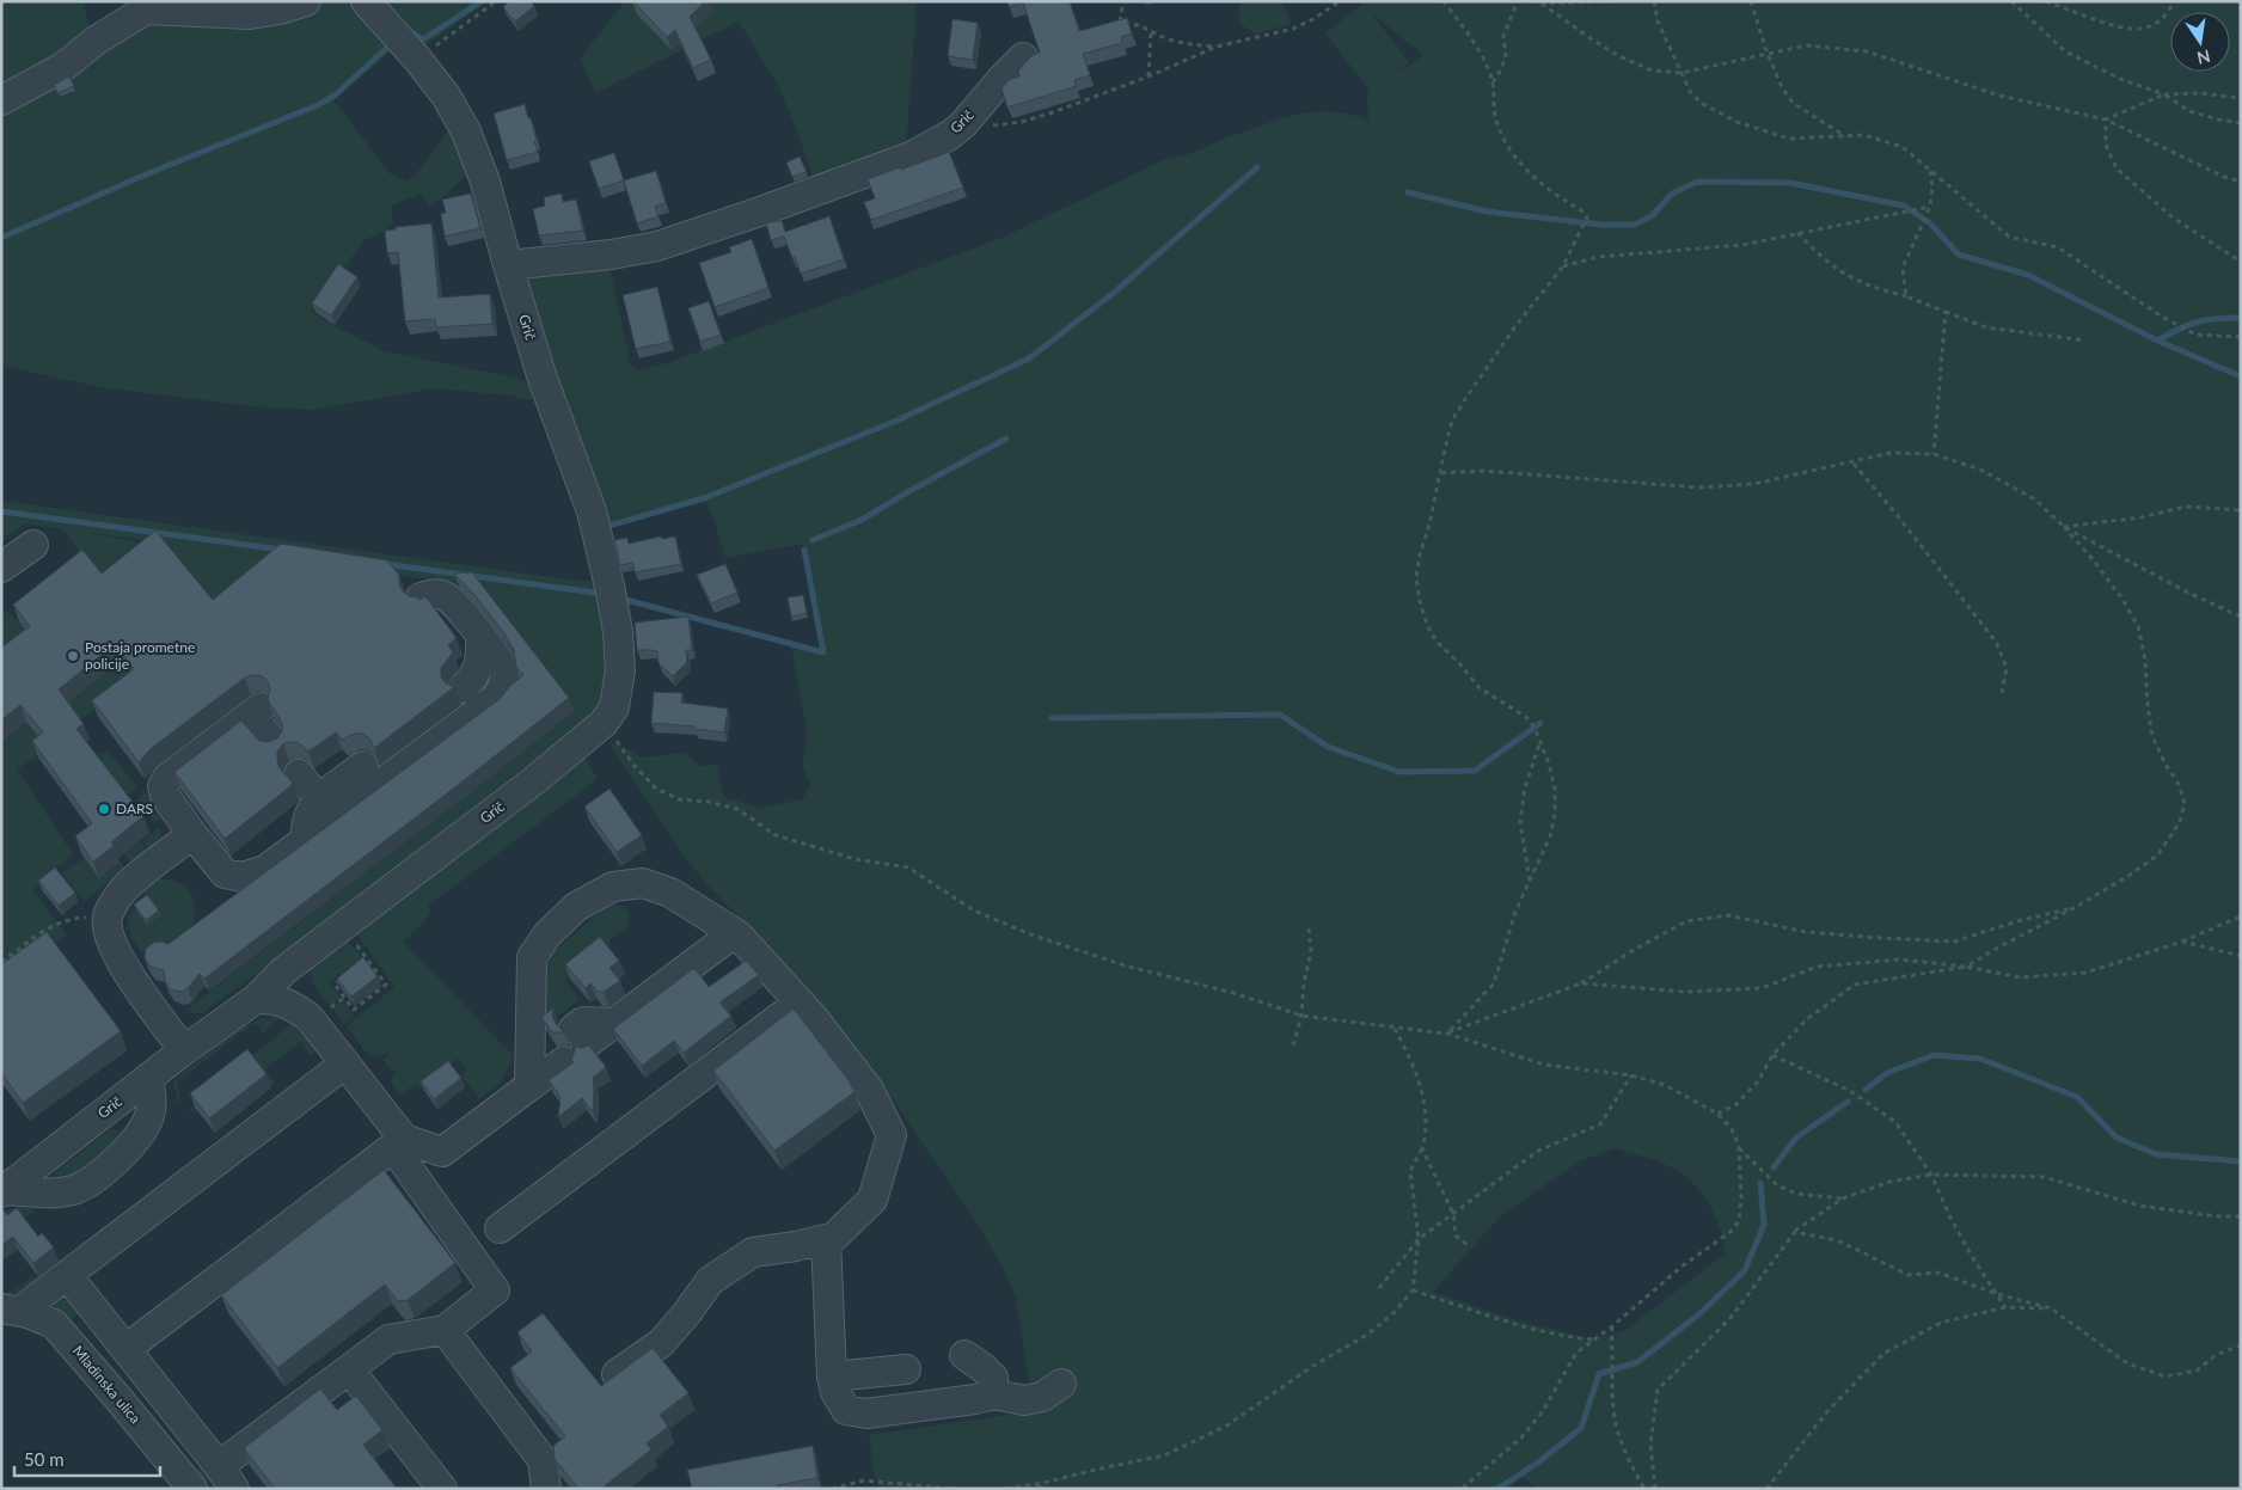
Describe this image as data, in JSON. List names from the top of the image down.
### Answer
{
  "streets": {
    "street": ["Grič", "Mladinska ulica"]
  },
  "places": ["Postaja prometne policije", "DARS"],
  "scale_bar": "50 m",
  "north": "bottom"
}
